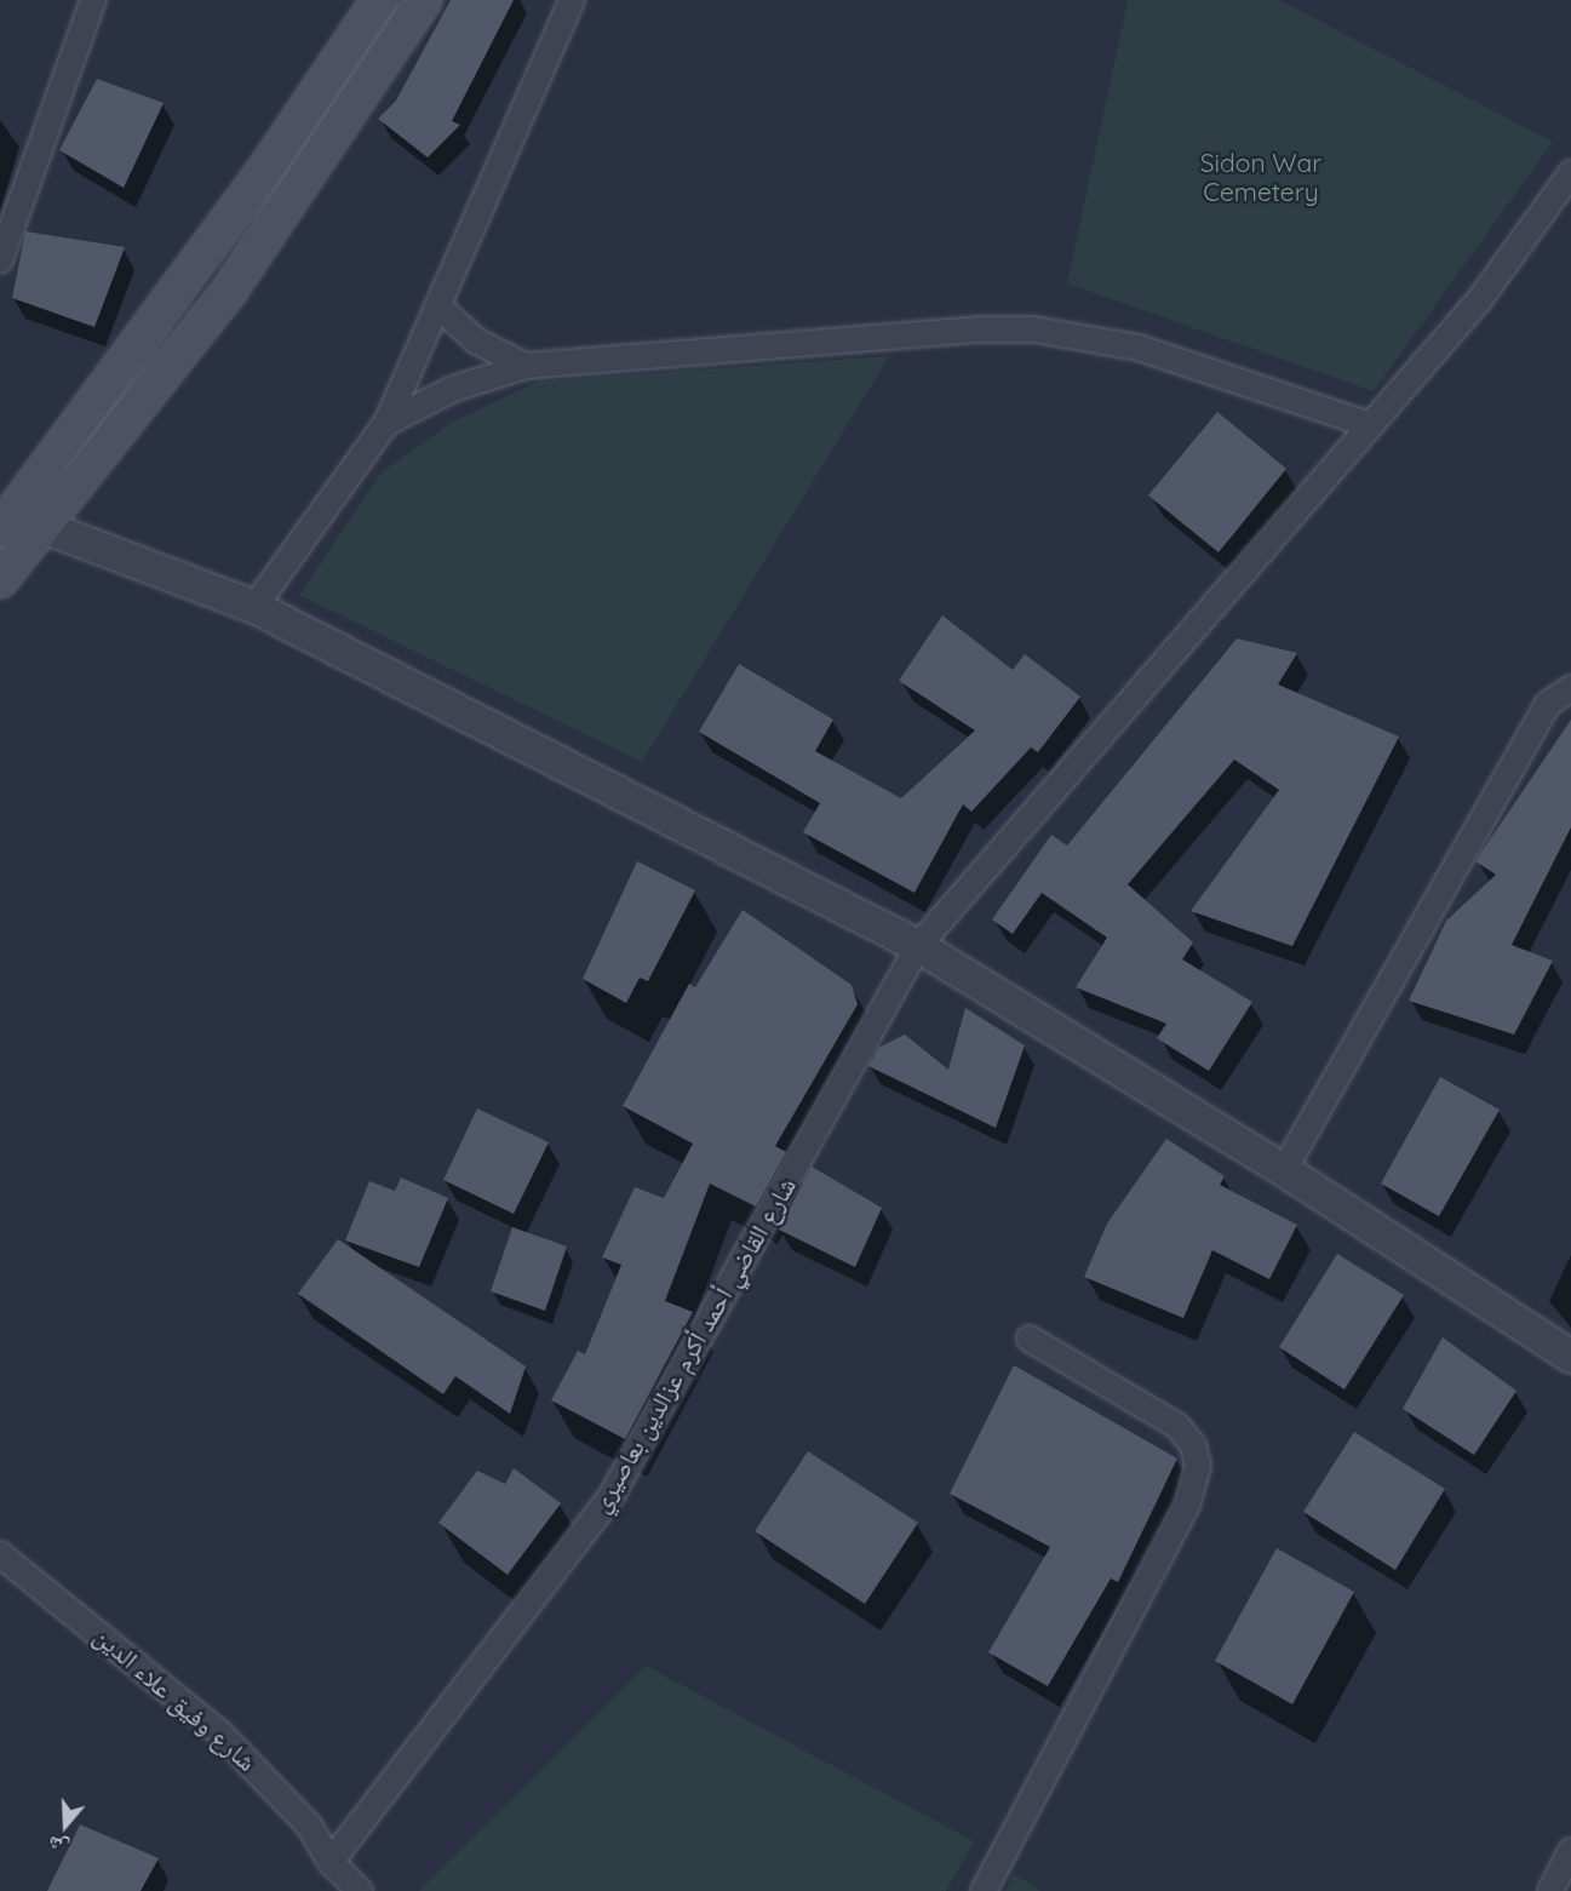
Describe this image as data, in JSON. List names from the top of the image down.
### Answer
{
  "streets": {
    "street": ["شارع القاضي أحمد أكرم عزالدين بعاصيري", "شارع وفيق علاء الدين"]
  },
  "crossings": [
    ["شارع القاضي أحمد أكرم عزالدين بعاصيري", "شارع وفيق علاء الدين"]
  ],
  "parks": ["Sidon War Cemetery"],
  "north": "bottom"
}
